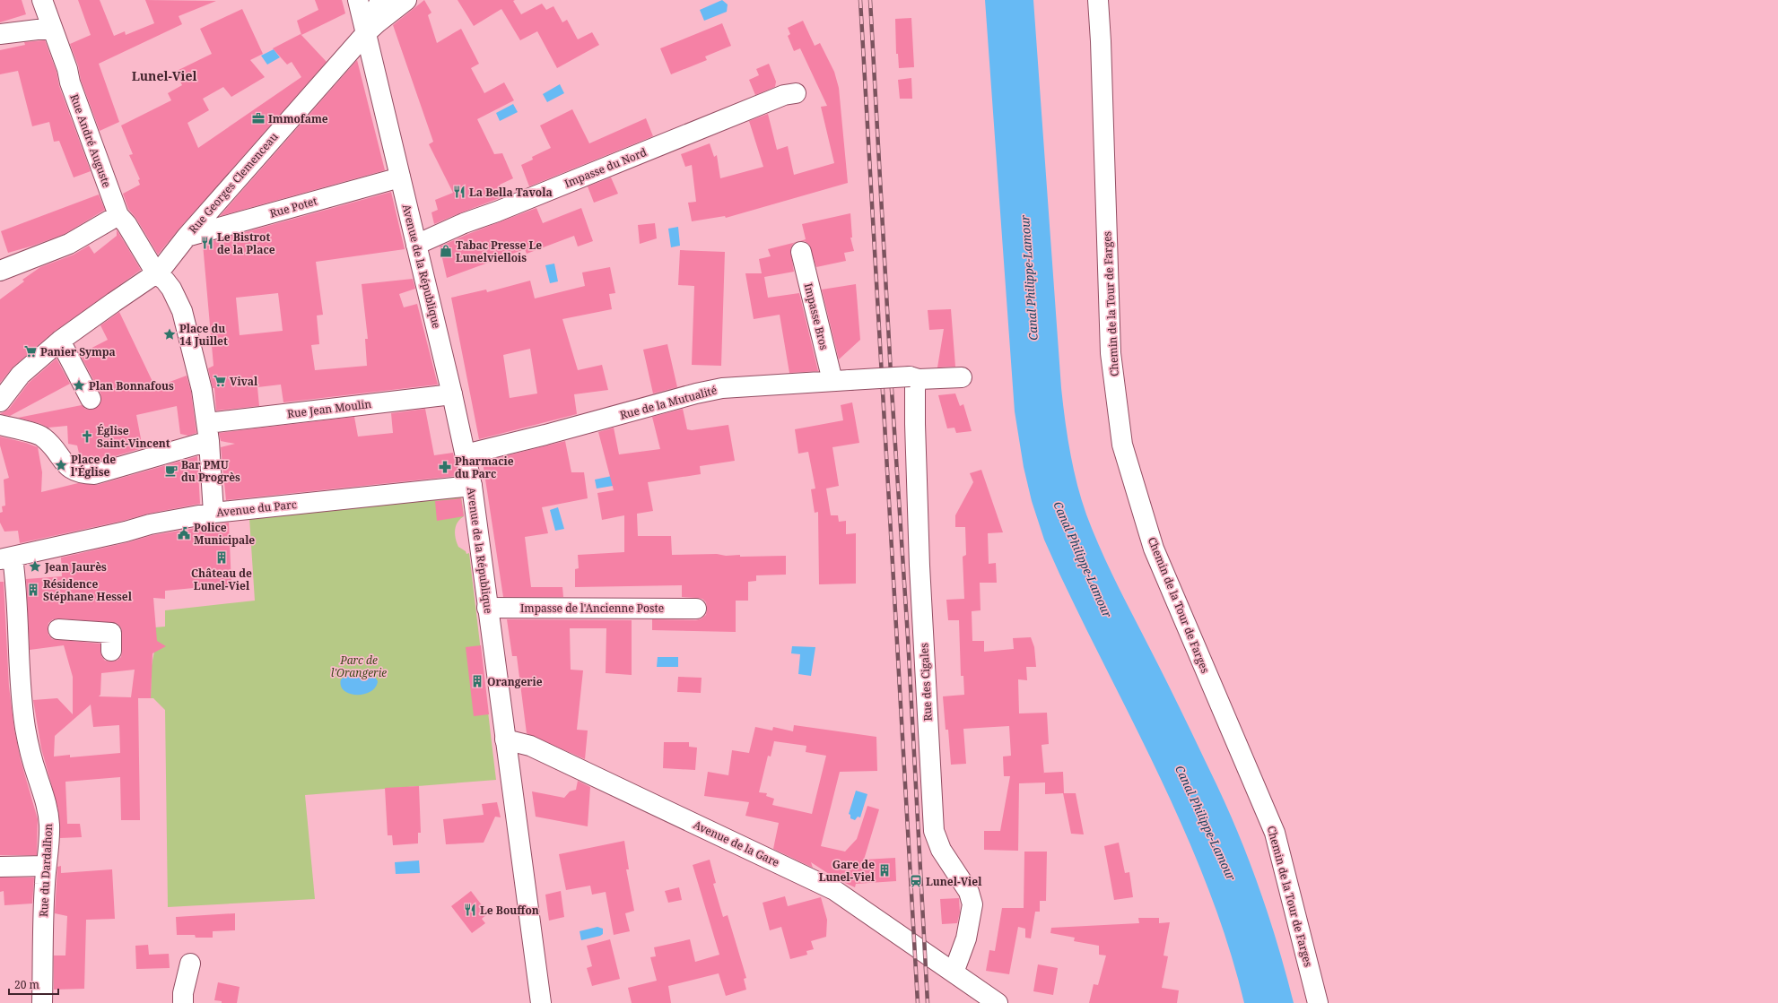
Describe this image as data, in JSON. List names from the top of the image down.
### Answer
{
  "streets": {
    "street": [
      "Rue André Auguste",
      "Impasse du Nord",
      "Rue Georges Clemenceau",
      "Rue Potet",
      "Avenue de la République",
      "Chemin de la Tour de Farges",
      "Impasse Bros",
      "Rue de la Mutualité",
      "Rue Jean Moulin",
      "Avenue du Parc",
      "Impasse de l'Ancienne Poste",
      "Rue des Cigales",
      "Avenue de la Gare",
      "Rue du Dardalhon"
    ]
  },
  "crossings": [
    ["Impasse du Nord", "Avenue de la République"],
    ["Rue Georges Clemenceau", "Rue Potet"],
    ["Rue Georges Clemenceau", "Avenue de la République"],
    ["Rue Potet", "Avenue de la République"],
    ["Avenue de la République", "Rue de la Mutualité"],
    ["Avenue de la République", "Rue Jean Moulin"],
    ["Avenue de la République", "Avenue du Parc"],
    ["Avenue de la République", "Impasse de l'Ancienne Poste"],
    ["Avenue de la République", "Avenue de la Gare"],
    ["Impasse Bros", "Rue de la Mutualité"],
    ["Rue de la Mutualité", "Rue des Cigales"],
    ["Avenue du Parc", "Rue du Dardalhon"],
    ["Rue des Cigales", "Avenue de la Gare"]
  ],
  "districts": ["Lunel-Viel"],
  "water": ["Canal Philippe-Lamour"],
  "parks": ["Parc de l'Orangerie"],
  "places": {
    "office": ["Immofame"],
    "restaurant": ["La Bella Tavola", "Le Bistrot de la Place", "Le Bouffon"],
    "shop": ["Tabac Presse Le Lunelviellois"],
    "place": [
      "Place du 14 Juillet",
      "Plan Bonnafous",
      "Place de l'Église",
      "Jean Jaurès"
    ],
    "supermarket": ["Panier Sympa", "Vival"],
    "church": ["Église Saint-Vincent"],
    "pharmacy": ["Pharmacie du Parc"],
    "cafe": ["Bar PMU du Progrès"],
    "public building": ["Police Municipale"],
    "building": [
      "Château de Lunel-Viel",
      "Résidence Stéphane Hessel",
      "Orangerie",
      "Gare de Lunel-Viel"
    ],
    "station": ["Lunel-Viel"]
  },
  "scale_bar": "20 m"
}
